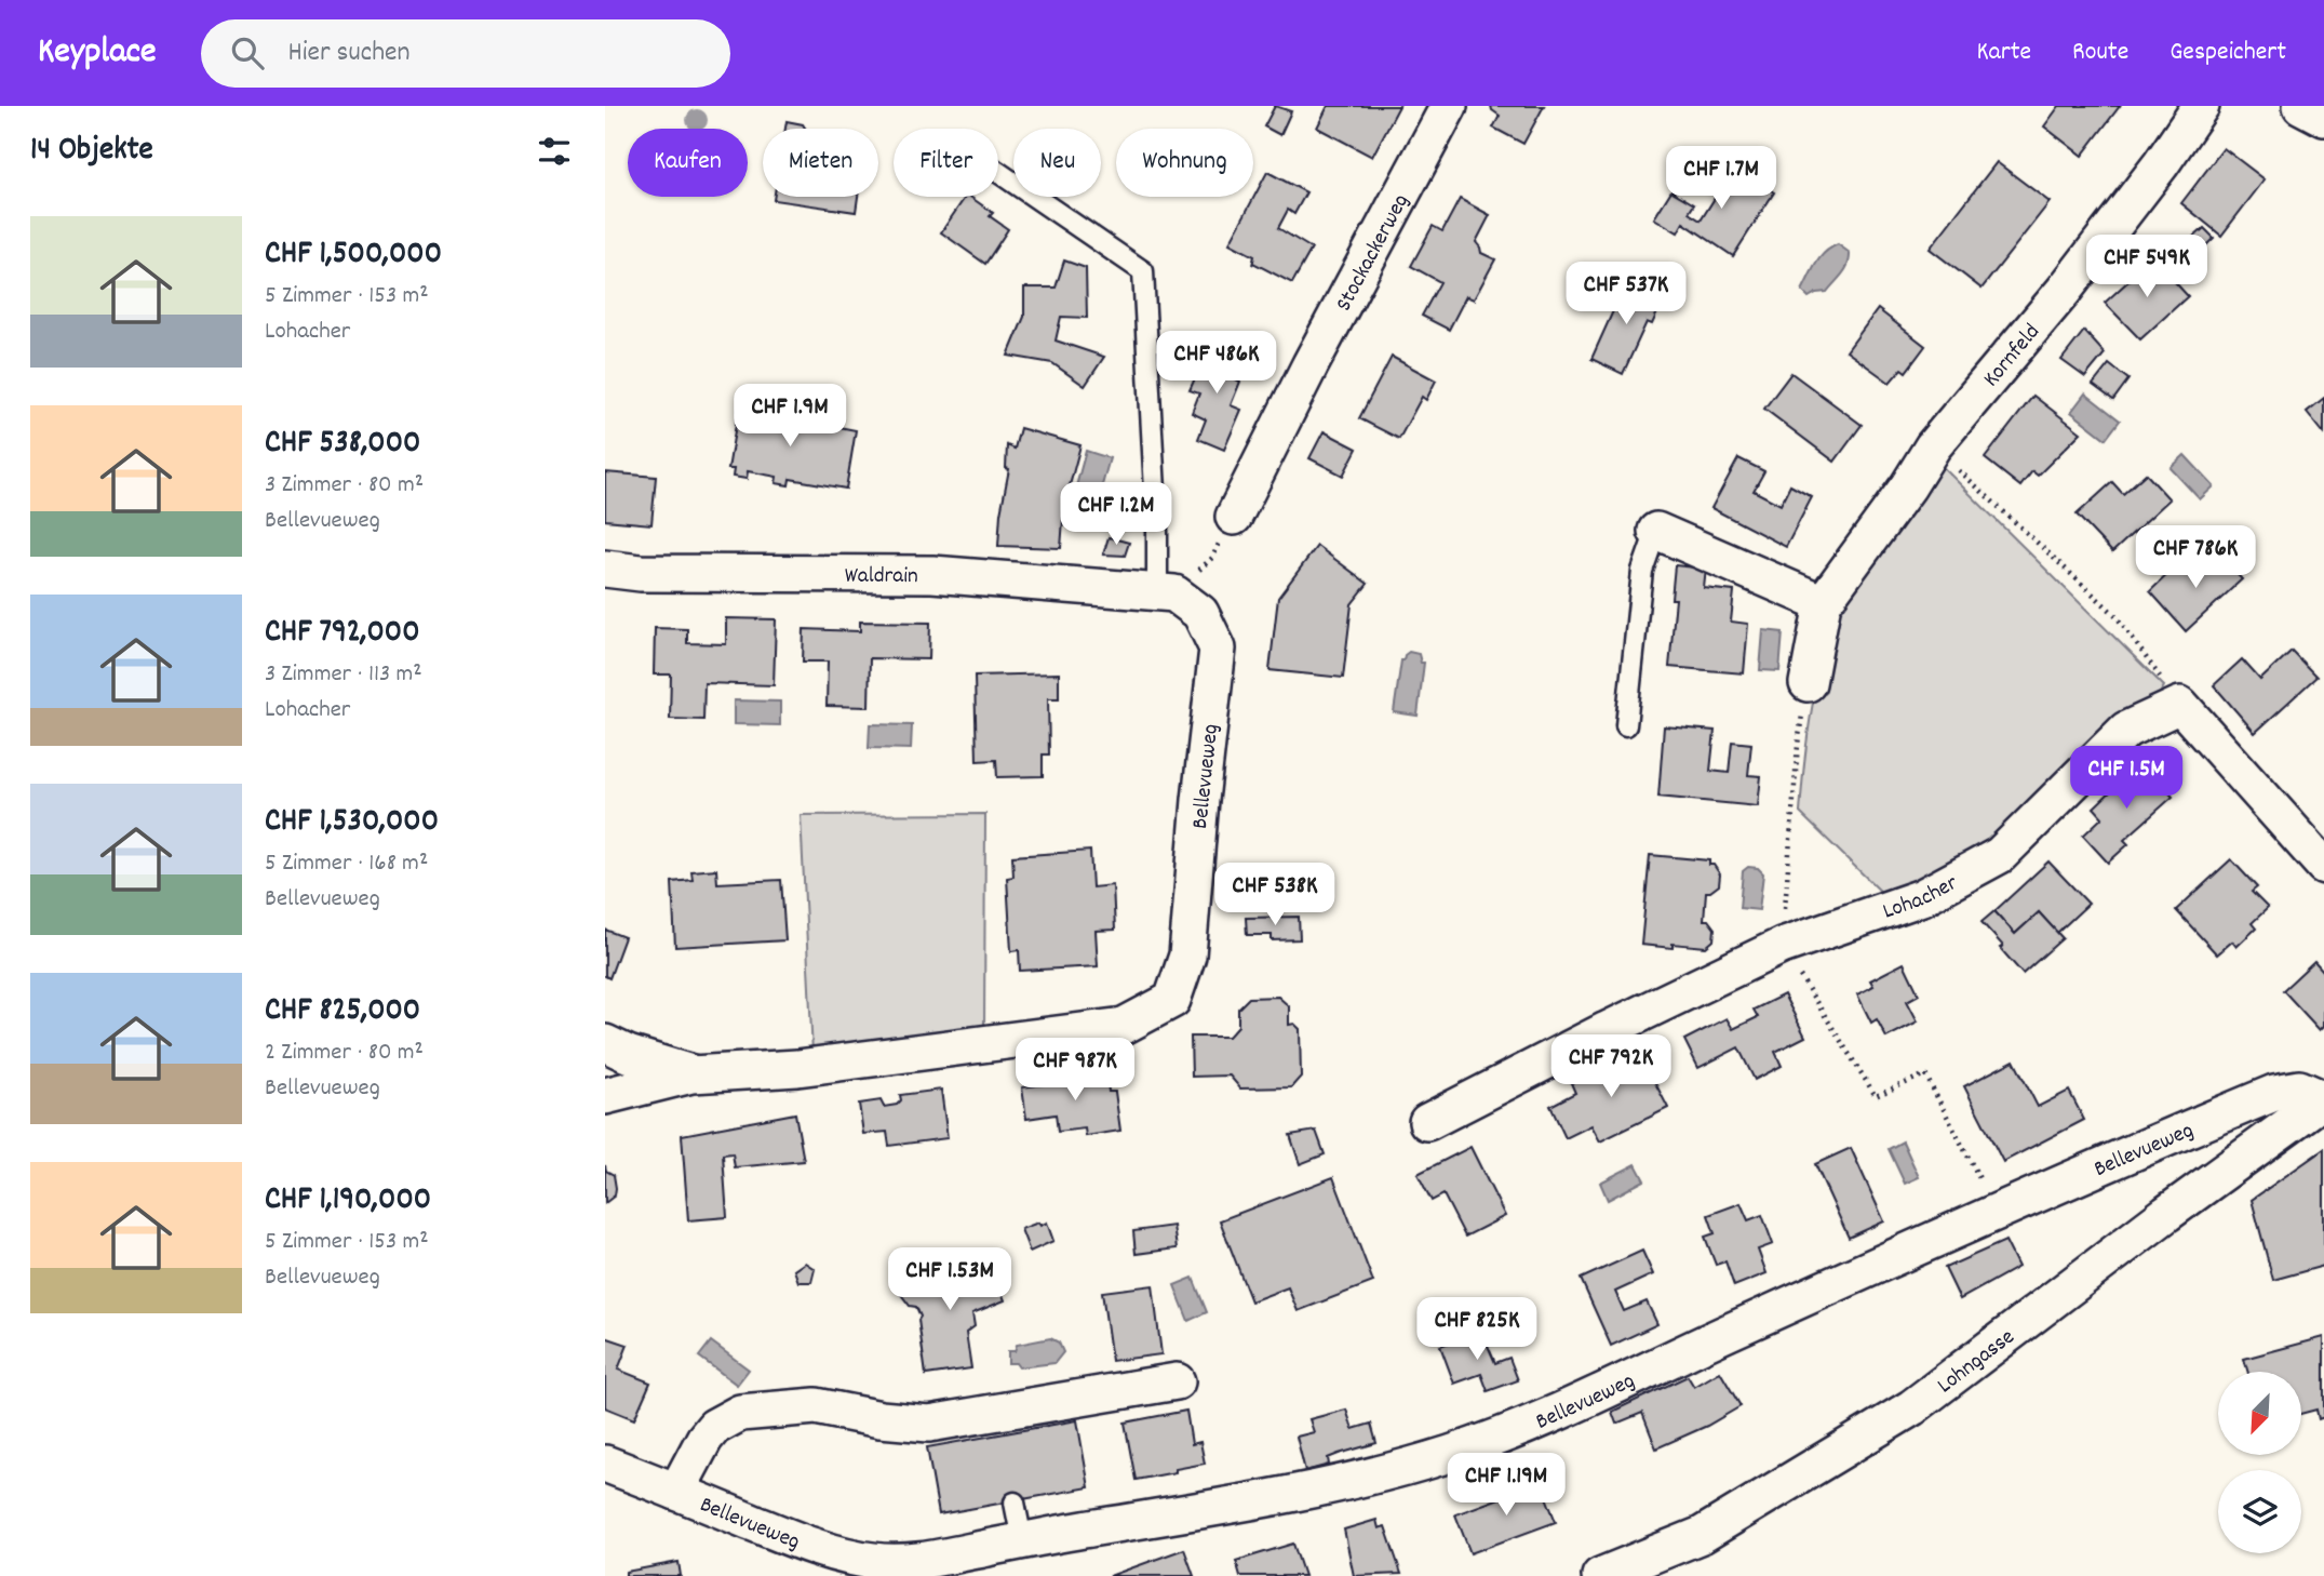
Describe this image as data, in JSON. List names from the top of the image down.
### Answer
{
  "streets": {
    "street": [
      "Stockackerweg",
      "Kornfeld",
      "Waldrain",
      "Bellevueweg",
      "Lohacher",
      "Lohngasse"
    ]
  },
  "crossings": [
    ["Waldrain", "Bellevueweg"],
    ["Bellevueweg", "Lohngasse"]
  ],
  "north": "bottom left",
  "page": {
    "header": "Keyplace",
    "search": "Hier suchen",
    "nav": ["Karte", "Route", "Gespeichert"],
    "heading": "14 Objekte",
    "chip": [
      "Kaufen",
      "Mieten",
      "Filter",
      "Neu",
      "Wohnung"
    ],
    "price": [
      "CHF 1.7M",
      "CHF 549K",
      "CHF 537K",
      "CHF 486K",
      "CHF 1.9M",
      "CHF 1.2M",
      "CHF 786K",
      "CHF 1.5M",
      "CHF 538K",
      "CHF 792K",
      "CHF 987K",
      "CHF 1.53M",
      "CHF 825K",
      "CHF 1.19M"
    ],
    "list": [
      {
        "name": "CHF 1,500,000",
        "note": "5 Zimmer · 153 m² · Lohacher"
      },
      {
        "name": "CHF 538,000",
        "note": "3 Zimmer · 80 m² · Bellevueweg"
      },
      {
        "name": "CHF 792,000",
        "note": "3 Zimmer · 113 m² · Lohacher"
      },
      {
        "name": "CHF 1,530,000",
        "note": "5 Zimmer · 168 m² · Bellevueweg"
      },
      {
        "name": "CHF 825,000",
        "note": "2 Zimmer · 80 m² · Bellevueweg"
      },
      {
        "name": "CHF 1,190,000",
        "note": "5 Zimmer · 153 m² · Bellevueweg"
      }
    ]
  }
}
